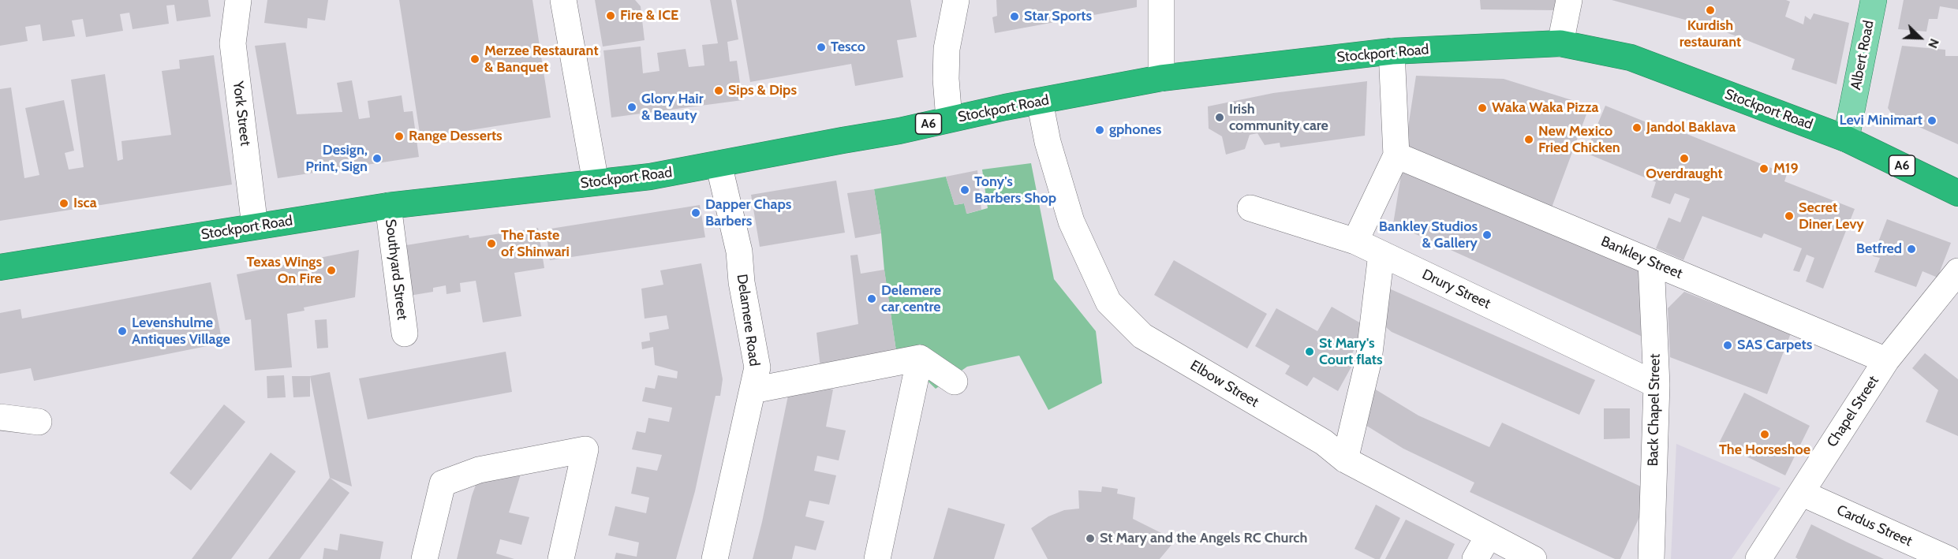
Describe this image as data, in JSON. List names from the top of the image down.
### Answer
{
  "streets": {
    "highway": ["Stockport Road", "A6"],
    "main road": ["Albert Road"],
    "street": [
      "York Street",
      "Bankley Street",
      "Southyard Street",
      "Drury Street",
      "Delamere Road",
      "Elbow Street",
      "Back Chapel Street",
      "Chapel Street",
      "Cardus Street"
    ]
  },
  "crossings": [
    ["Stockport Road", "Albert Road"],
    ["Stockport Road", "York Street"],
    ["Stockport Road", "Southyard Street"],
    ["Stockport Road", "Delamere Road"],
    ["Stockport Road", "Elbow Street"],
    ["Bankley Street", "Back Chapel Street"],
    ["Bankley Street", "Chapel Street"],
    ["Drury Street", "Back Chapel Street"],
    ["Chapel Street", "Cardus Street"]
  ],
  "places": [
    "Kurdish restaurant",
    "Fire & ICE",
    "Star Sports",
    "Tesco",
    "Merzee Restaurant & Banquet",
    "Sips & Dips",
    "Glory Hair & Beauty",
    "Waka Waka Pizza",
    "Irish community care",
    "Levi Minimart",
    "Jandol Baklava",
    "gphones",
    "Range Desserts",
    "New Mexico Fried Chicken",
    "Design, Print, Sign",
    "Overdraught",
    "M19",
    "Tony's Barbers Shop",
    "Isca",
    "Dapper Chaps Barbers",
    "Secret Diner Levy",
    "Bankley Studios & Gallery",
    "The Taste of Shinwari",
    "Betfred",
    "Texas Wings On Fire",
    "Delemere car centre",
    "Levenshulme Antiques Village",
    "SAS Carpets",
    "St Mary's Court flats",
    "The Horseshoe",
    "St Mary and the Angels RC Church"
  ],
  "north": "bottom right"
}
